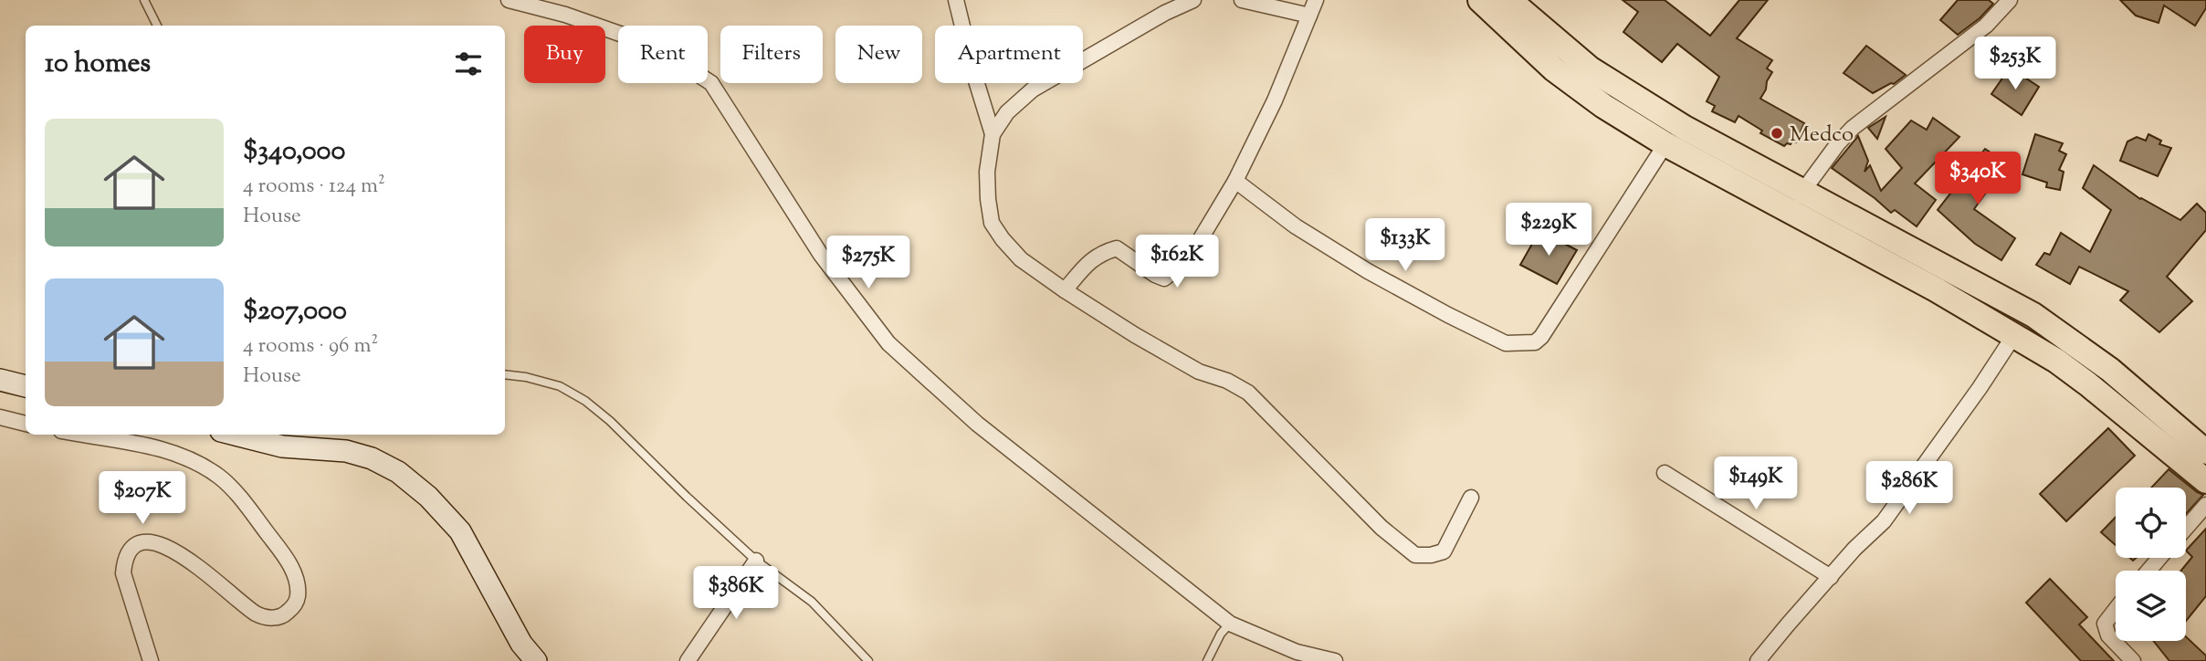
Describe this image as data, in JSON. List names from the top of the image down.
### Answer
{
  "places": ["Medco"],
  "page": {
    "chip": [
      "Buy",
      "Rent",
      "Filters",
      "New",
      "Apartment"
    ],
    "heading": "10 homes",
    "price": [
      "$253K",
      "$340K",
      "$229K",
      "$133K",
      "$162K",
      "$275K",
      "$149K",
      "$286K",
      "$207K",
      "$386K"
    ],
    "list": [
      {
        "name": "$340,000",
        "note": "4 rooms · 124 m² · House"
      },
      {
        "name": "$207,000",
        "note": "4 rooms · 96 m² · House"
      }
    ]
  }
}
